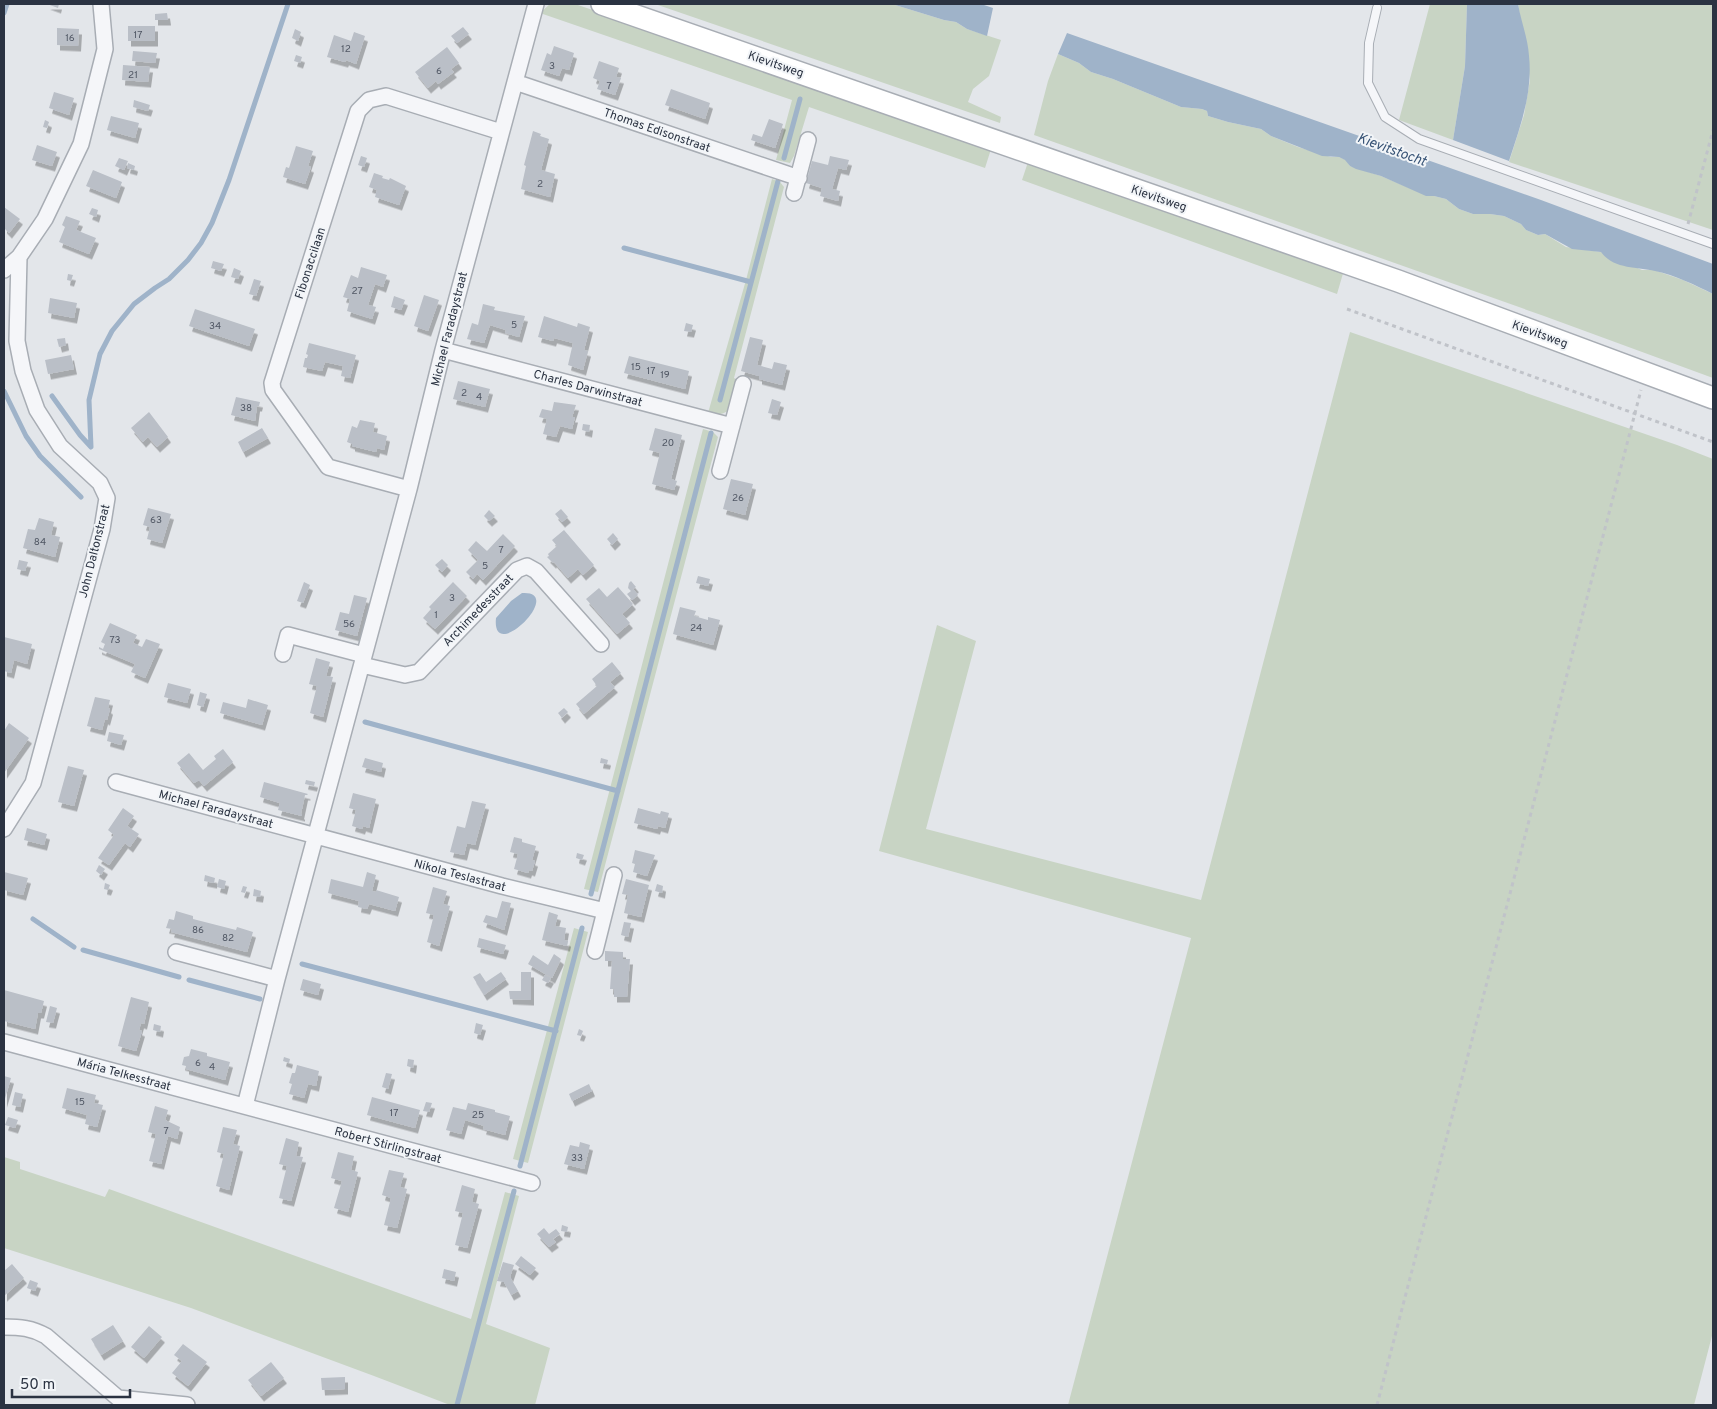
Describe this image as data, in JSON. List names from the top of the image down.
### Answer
{
  "streets": {
    "street": [
      "Kievitsweg",
      "Thomas Edisonstraat",
      "Fibonaccilaan",
      "Michael Faradaystraat",
      "Charles Darwinstraat",
      "John Daltonstraat",
      "Archimedesstraat",
      "Nikola Teslastraat",
      "Mária Telkesstraat",
      "Robert Stirlingstraat"
    ]
  },
  "crossings": [
    ["Thomas Edisonstraat", "Michael Faradaystraat"],
    ["Fibonaccilaan", "Michael Faradaystraat"],
    ["Michael Faradaystraat", "Charles Darwinstraat"],
    ["Michael Faradaystraat", "Archimedesstraat"],
    ["Michael Faradaystraat", "Nikola Teslastraat"],
    ["Michael Faradaystraat", "Mária Telkesstraat"],
    ["Michael Faradaystraat", "Robert Stirlingstraat"],
    ["Mária Telkesstraat", "Robert Stirlingstraat"]
  ],
  "water": ["Kievitstocht"],
  "house_numbers": [
    "17",
    "16",
    "12",
    "3",
    "6",
    "21",
    "7",
    "2",
    "27",
    "5",
    "34",
    "15",
    "17",
    "19",
    "2",
    "4",
    "38",
    "20",
    "26",
    "63",
    "84",
    "7",
    "5",
    "3",
    "1",
    "56",
    "24",
    "73",
    "86",
    "82",
    "6",
    "4",
    "15",
    "17",
    "25",
    "7",
    "33"
  ],
  "scale_bar": "50 m"
}
